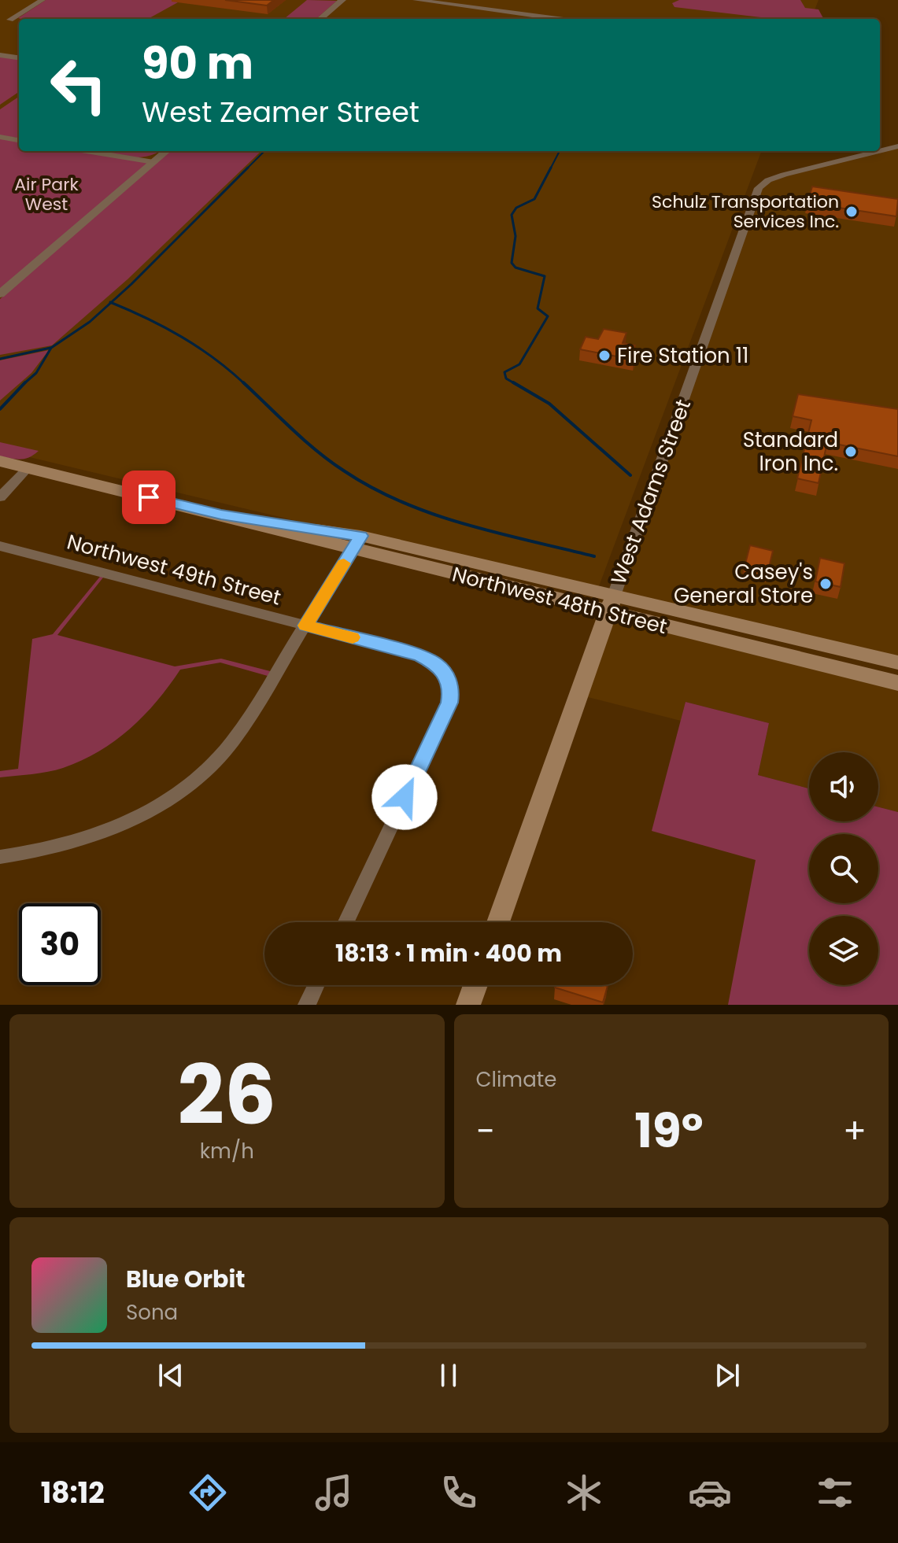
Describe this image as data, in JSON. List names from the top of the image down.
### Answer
{
  "streets": {
    "main road": ["West Adams Street", "Northwest 48th Street"],
    "street": ["Northwest 49th Street"]
  },
  "crossings": [
    ["West Adams Street", "Northwest 48th Street"]
  ],
  "parks": ["Air Park West"],
  "places": [
    "Schulz Transportation Services Inc.",
    "Fire Station 11",
    "Standard Iron Inc.",
    "Casey's General Store"
  ],
  "page": {
    "turn": ["90 m", "West Zeamer Street"],
    "limit": "30",
    "trip": "18:13 · 1 min · 400 m",
    "tile": [
      ["26", "km/h"],
      "Climate"
    ],
    "heat": ["−", "19°", "+"],
    "song": ["Blue Orbit", "Sona"],
    "tabs": "18:12"
  }
}
